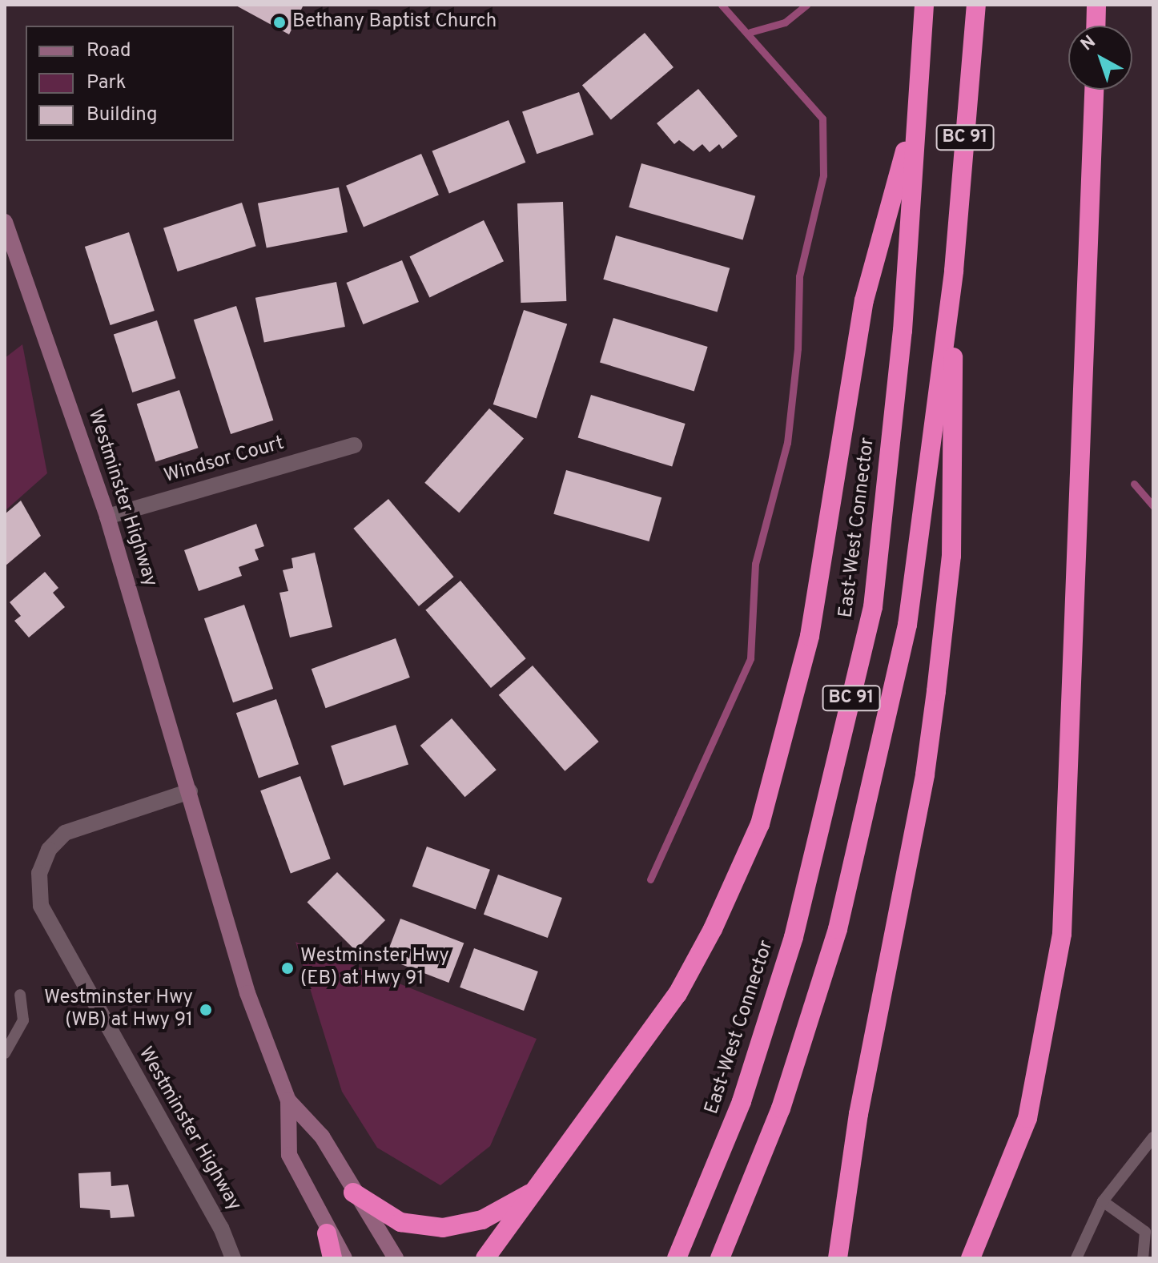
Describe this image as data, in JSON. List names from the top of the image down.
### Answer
{
  "streets": {
    "highway": ["BC 91", "East-West Connector"],
    "main road": ["Westminster Highway"],
    "street": ["Windsor Court"]
  },
  "crossings": [
    ["Windsor Court", "Westminster Highway"]
  ],
  "places": ["Bethany Baptist Church", "Westminster Hwy (EB) at Hwy 91", "Westminster Hwy (WB) at Hwy 91"],
  "legend": ["Road", "Park", "Building"],
  "north": "top left"
}
